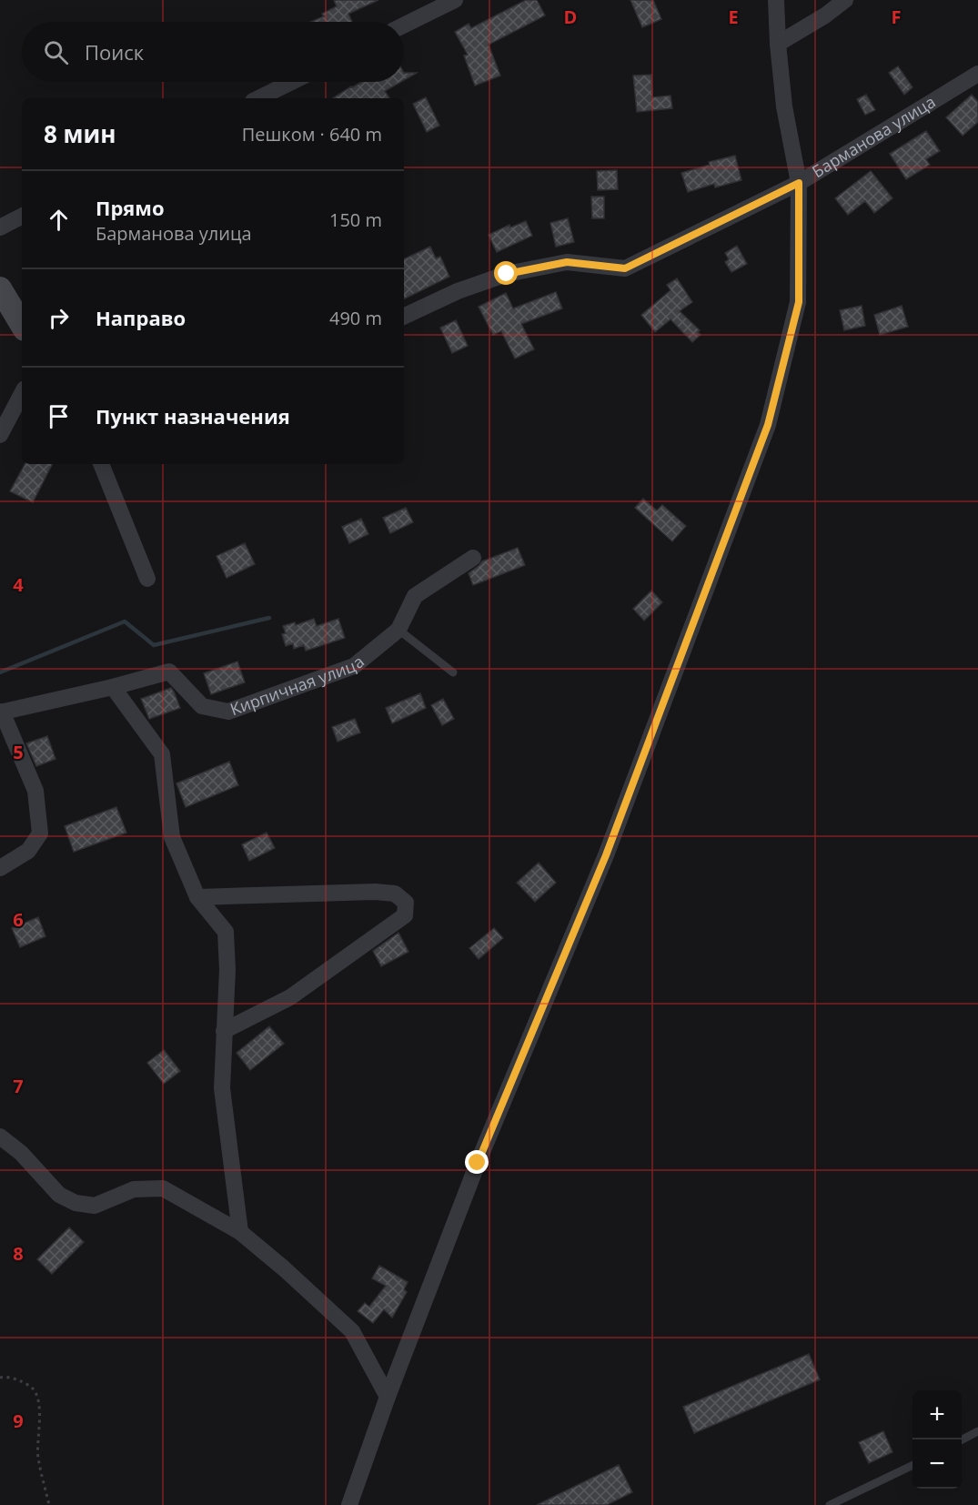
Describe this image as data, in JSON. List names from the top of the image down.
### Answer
{
  "streets": {
    "street": ["Барманова улица", "Кирпичная улица"]
  },
  "page": {
    "search": "Поиск",
    "heading": ["8 мин", "Пешком · 640 m"],
    "list": [
      ["Прямо", "Барманова улица", "150 m"],
      ["Направо", "490 m"],
      "Пункт назначения"
    ],
    "map_buttons": ["+", "−"]
  },
  "grid": {
    "columns": ["D", "E", "F"],
    "rows": [
      "4",
      "5",
      "6",
      "7",
      "8",
      "9"
    ]
  }
}
